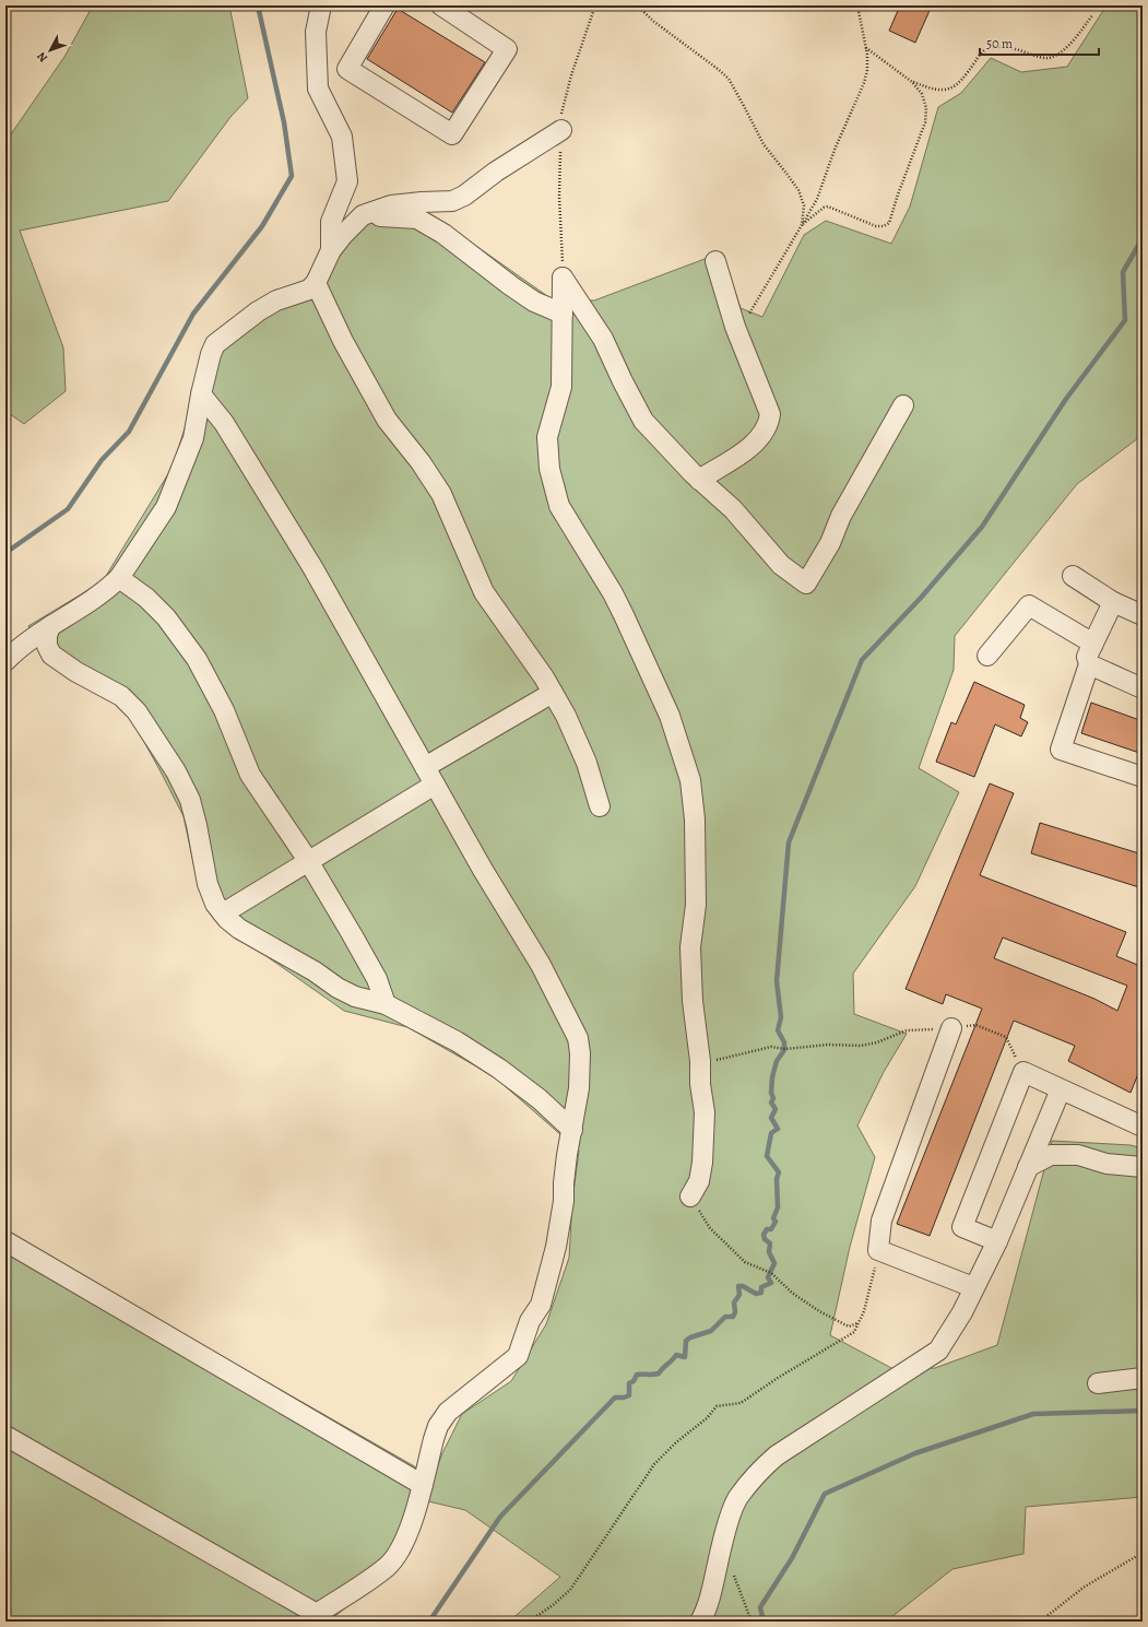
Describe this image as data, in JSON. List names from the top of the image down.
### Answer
{
  "scale_bar": "50 m",
  "north": "bottom left"
}
